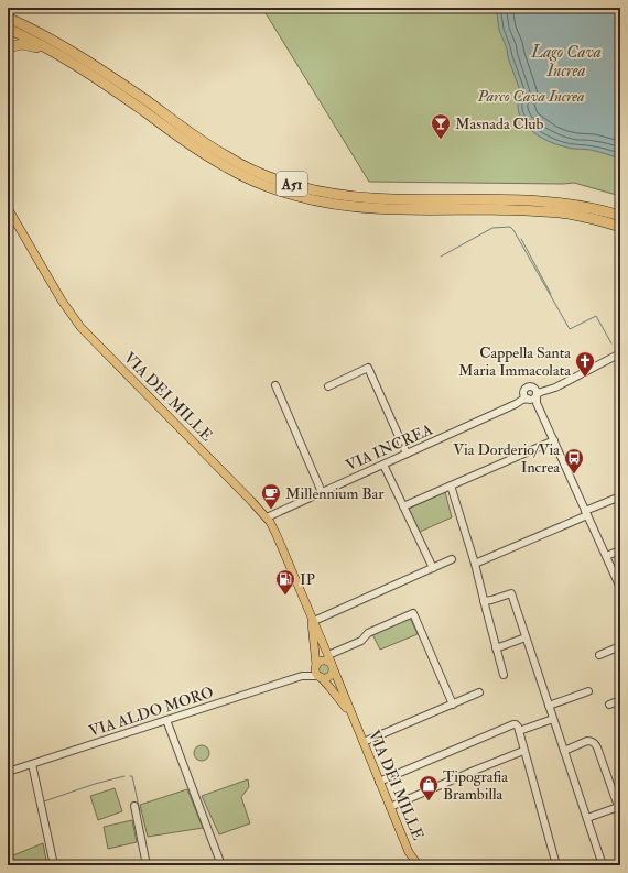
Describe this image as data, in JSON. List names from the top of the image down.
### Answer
{
  "streets": {
    "highway": ["A51"],
    "main road": ["VIA DEI MILLE"],
    "street": ["VIA INCREA", "VIA ALDO MORO"]
  },
  "crossings": [
    ["VIA DEI MILLE", "VIA INCREA"],
    ["VIA DEI MILLE", "VIA ALDO MORO"]
  ],
  "water": ["Lago Cava Increa"],
  "parks": ["Parco Cava Increa"],
  "places": {
    "bar": ["Masnada Club"],
    "church": ["Cappella Santa Maria Immacolata"],
    "bus stop": ["Via Dorderio/Via Increa"],
    "cafe": ["Millennium Bar"],
    "fuel station": ["IP"],
    "shop": ["Tipografia Brambilla"]
  }
}
